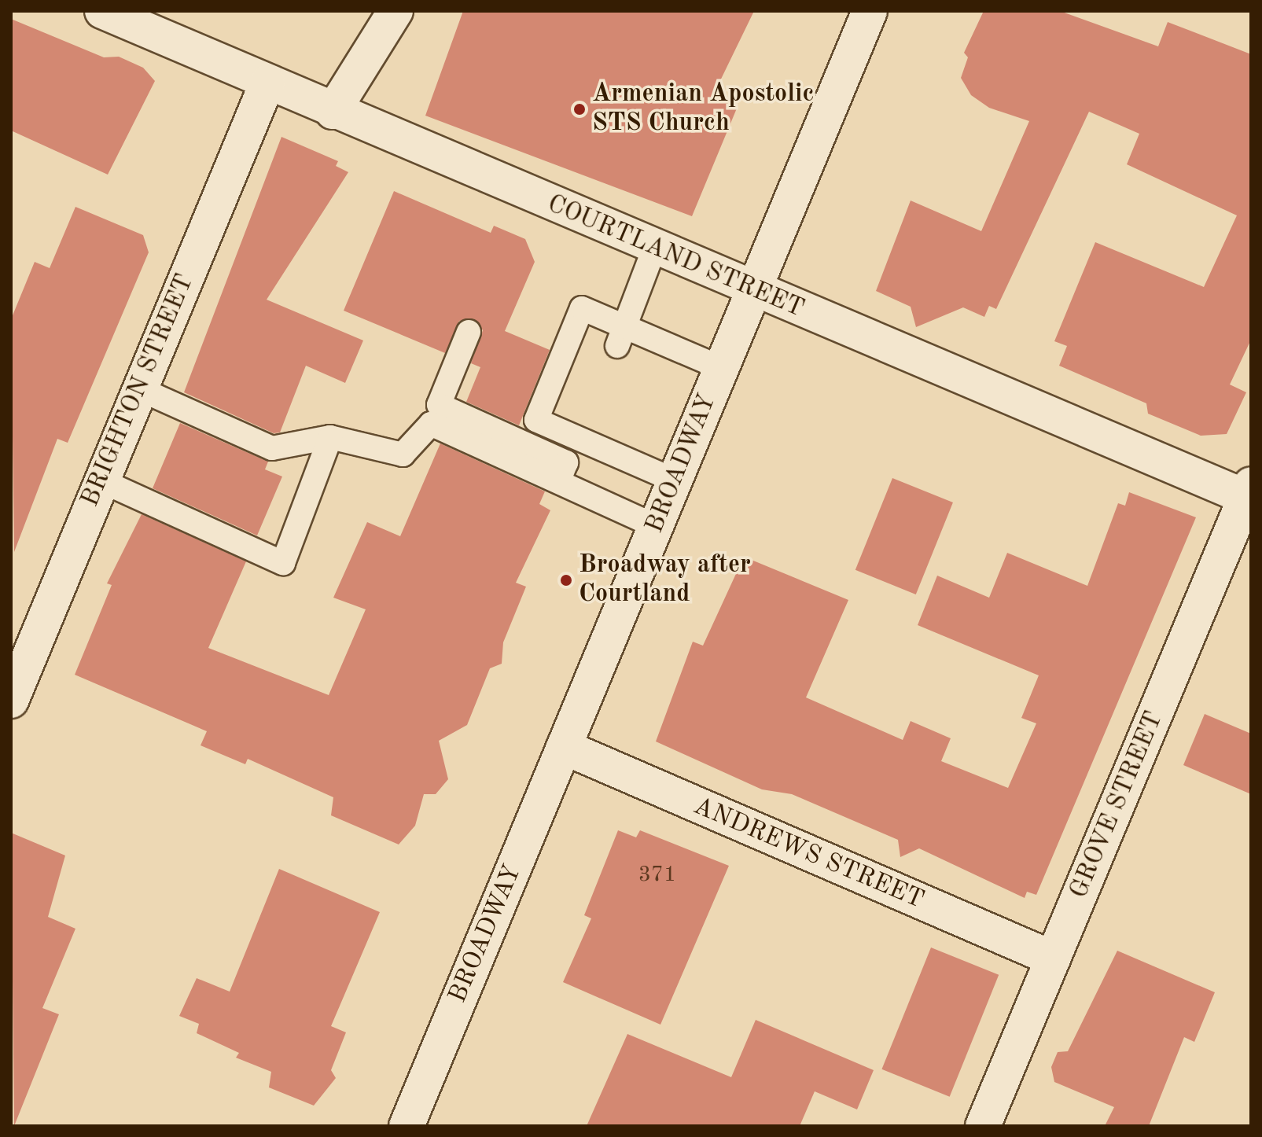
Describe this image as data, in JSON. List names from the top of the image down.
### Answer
{
  "streets": {
    "street": [
      "COURTLAND STREET",
      "BRIGHTON STREET",
      "BROADWAY",
      "GROVE STREET",
      "ANDREWS STREET"
    ]
  },
  "crossings": [
    ["COURTLAND STREET", "BRIGHTON STREET"],
    ["COURTLAND STREET", "BROADWAY"],
    ["COURTLAND STREET", "GROVE STREET"],
    ["BROADWAY", "ANDREWS STREET"],
    ["GROVE STREET", "ANDREWS STREET"]
  ],
  "places": ["Armenian Apostolic STS Church", "Broadway after Courtland"],
  "house_numbers": ["371"]
}
